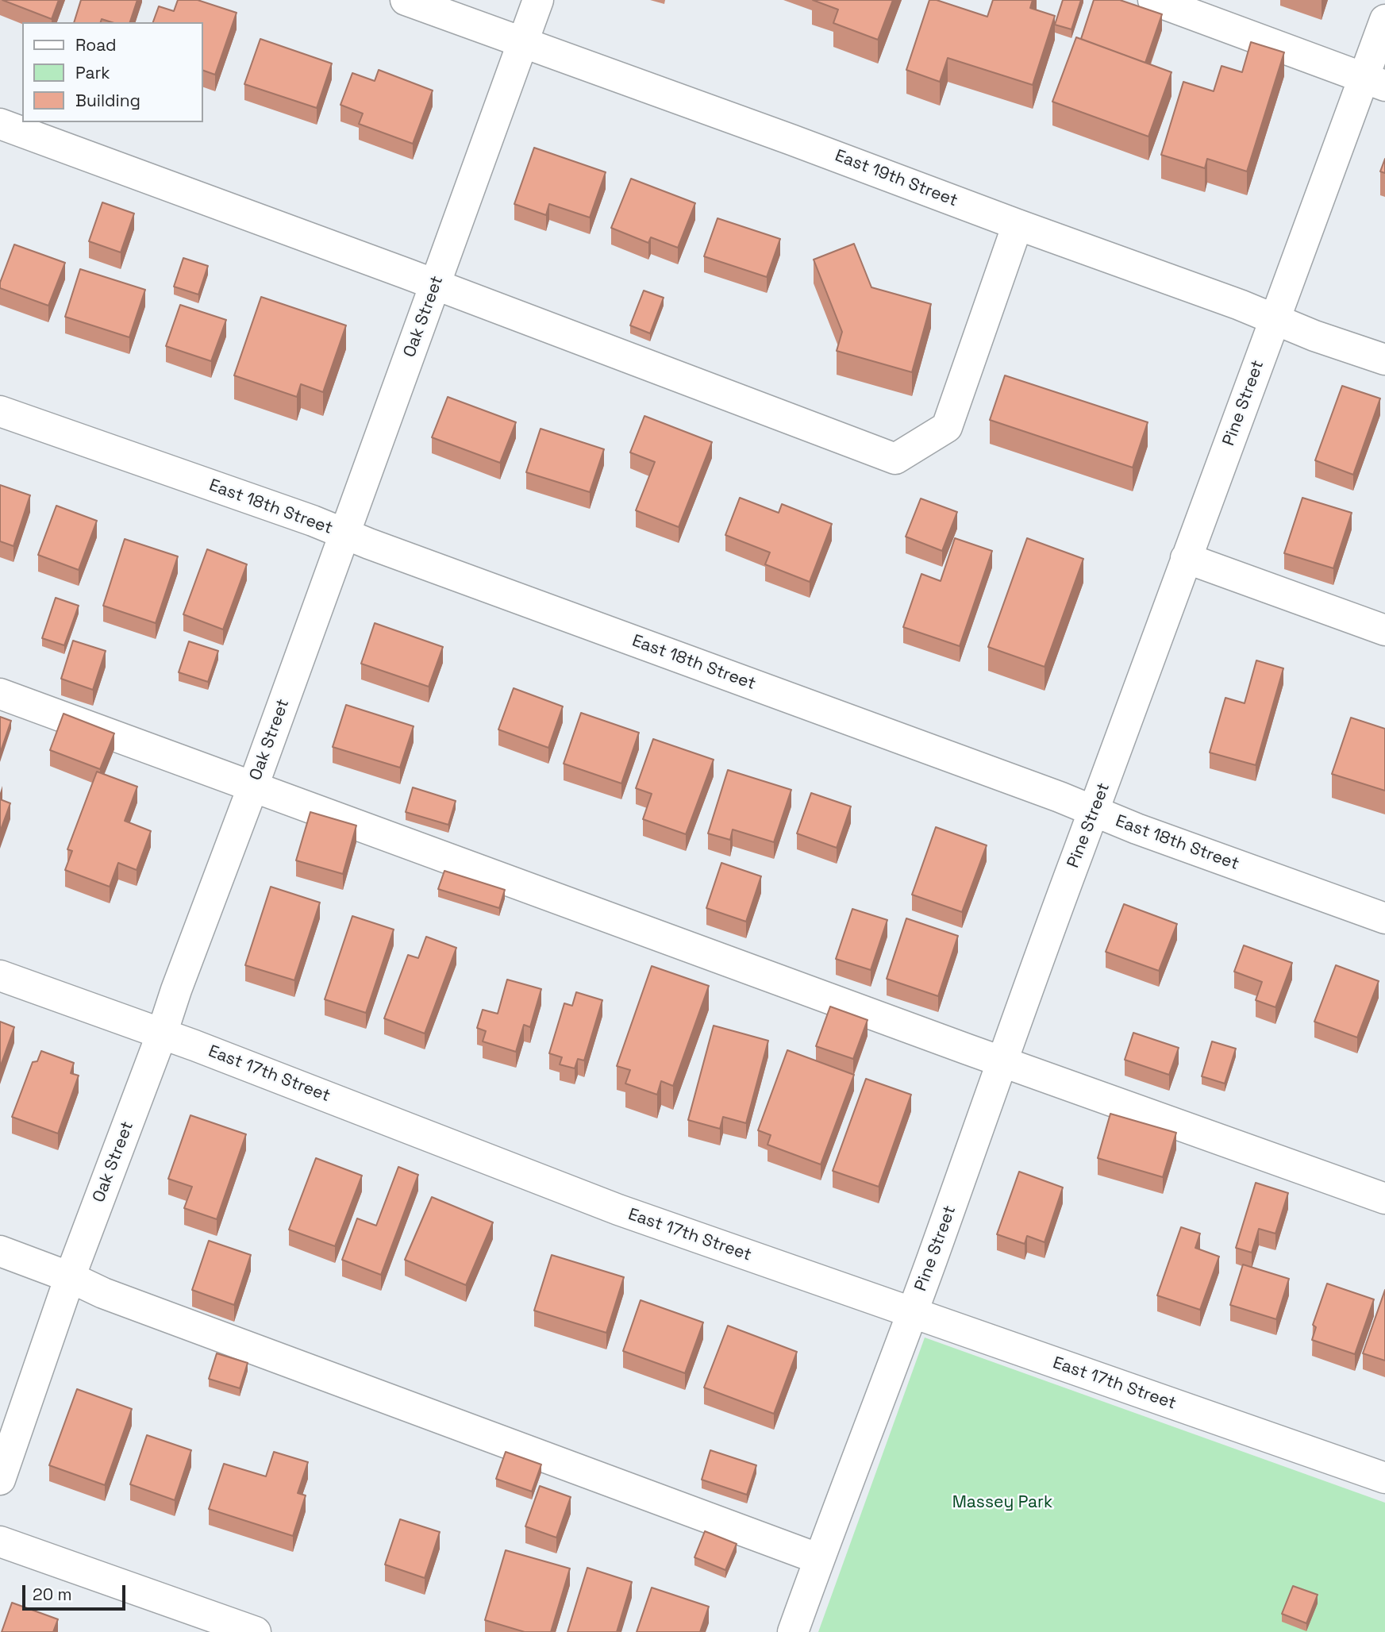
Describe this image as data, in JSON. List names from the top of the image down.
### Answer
{
  "streets": {
    "street": [
      "East 19th Street",
      "Oak Street",
      "Pine Street",
      "East 18th Street",
      "East 17th Street"
    ]
  },
  "crossings": [
    ["East 19th Street", "Oak Street"],
    ["East 19th Street", "Pine Street"],
    ["Oak Street", "East 18th Street"],
    ["Oak Street", "East 17th Street"],
    ["Pine Street", "East 18th Street"],
    ["Pine Street", "East 17th Street"]
  ],
  "parks": ["Massey Park"],
  "legend": ["Road", "Park", "Building"],
  "scale_bar": "20 m"
}
